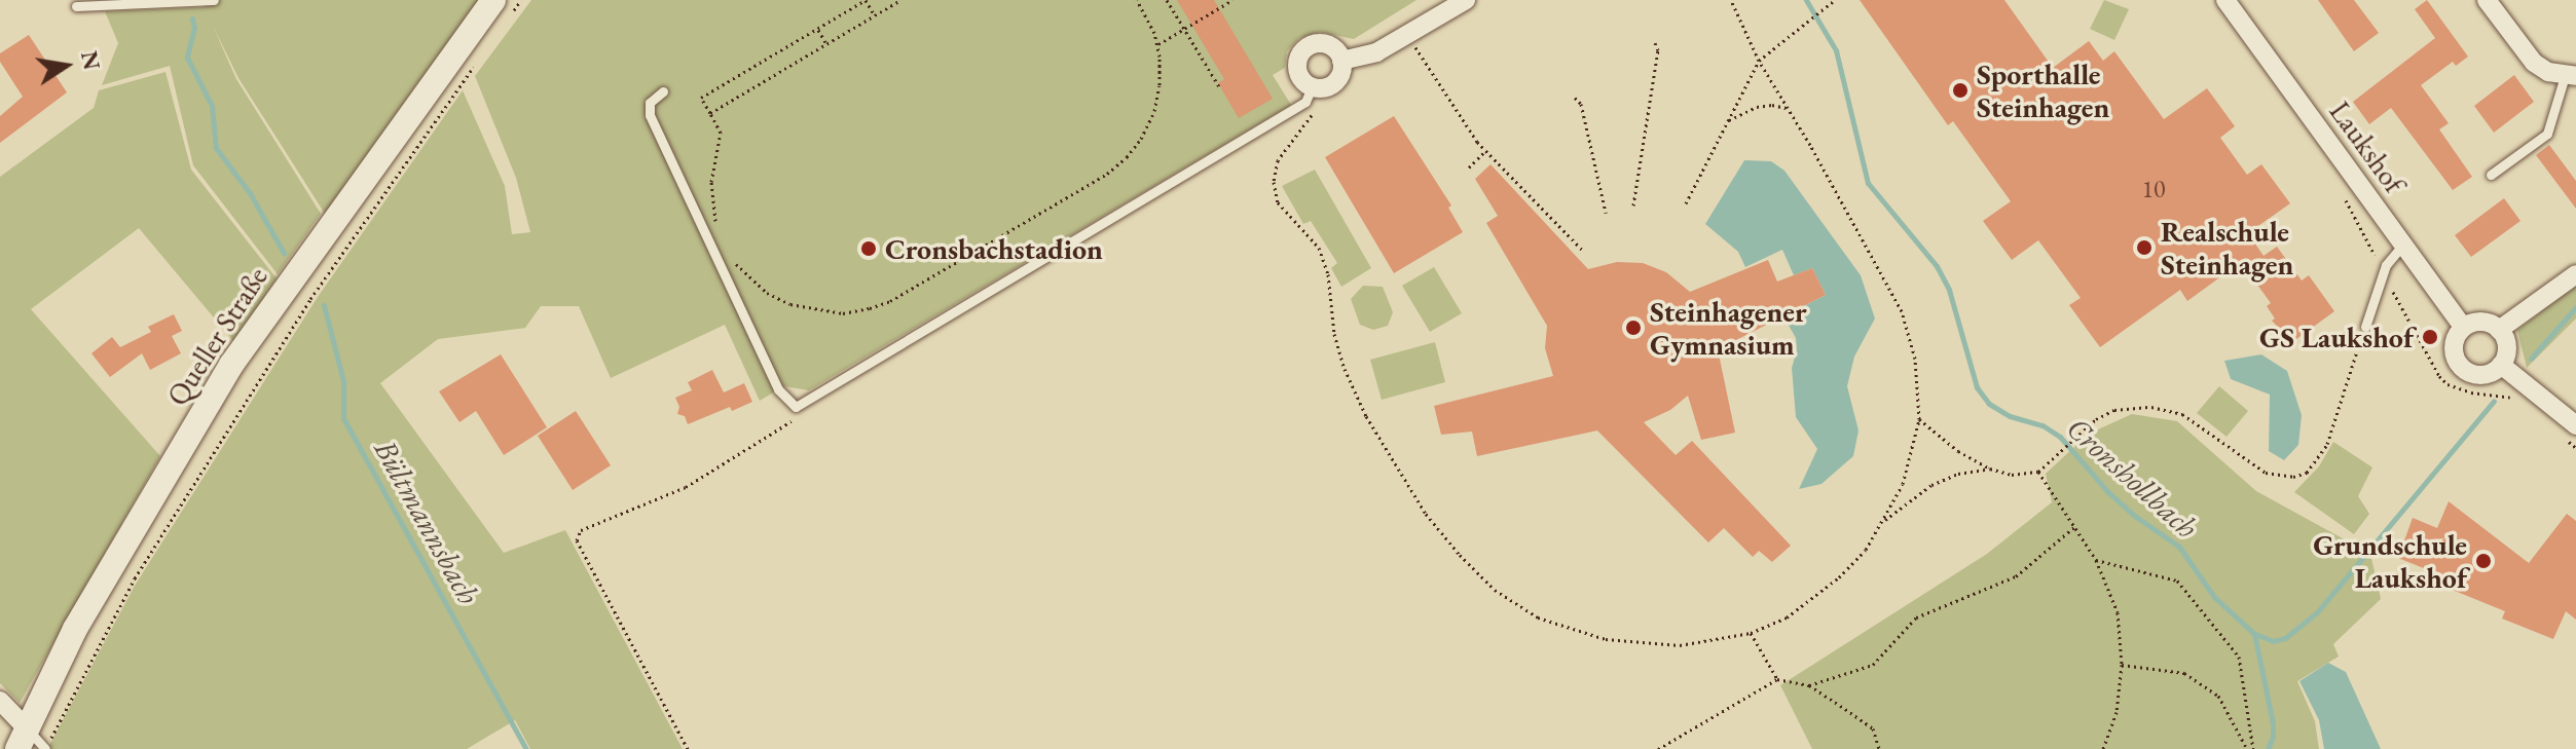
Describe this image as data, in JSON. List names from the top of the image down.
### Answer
{
  "streets": {
    "main road": ["Queller Straße"],
    "street": ["Laukshof"]
  },
  "water": ["Cronshollbach", "Bültmannsbach"],
  "places": [
    "Sporthalle Steinhagen",
    "Realschule Steinhagen",
    "Cronsbachstadion",
    "Steinhagener Gymnasium",
    "GS Laukshof",
    "Grundschule Laukshof"
  ],
  "house_numbers": ["10"],
  "north": "right"
}
